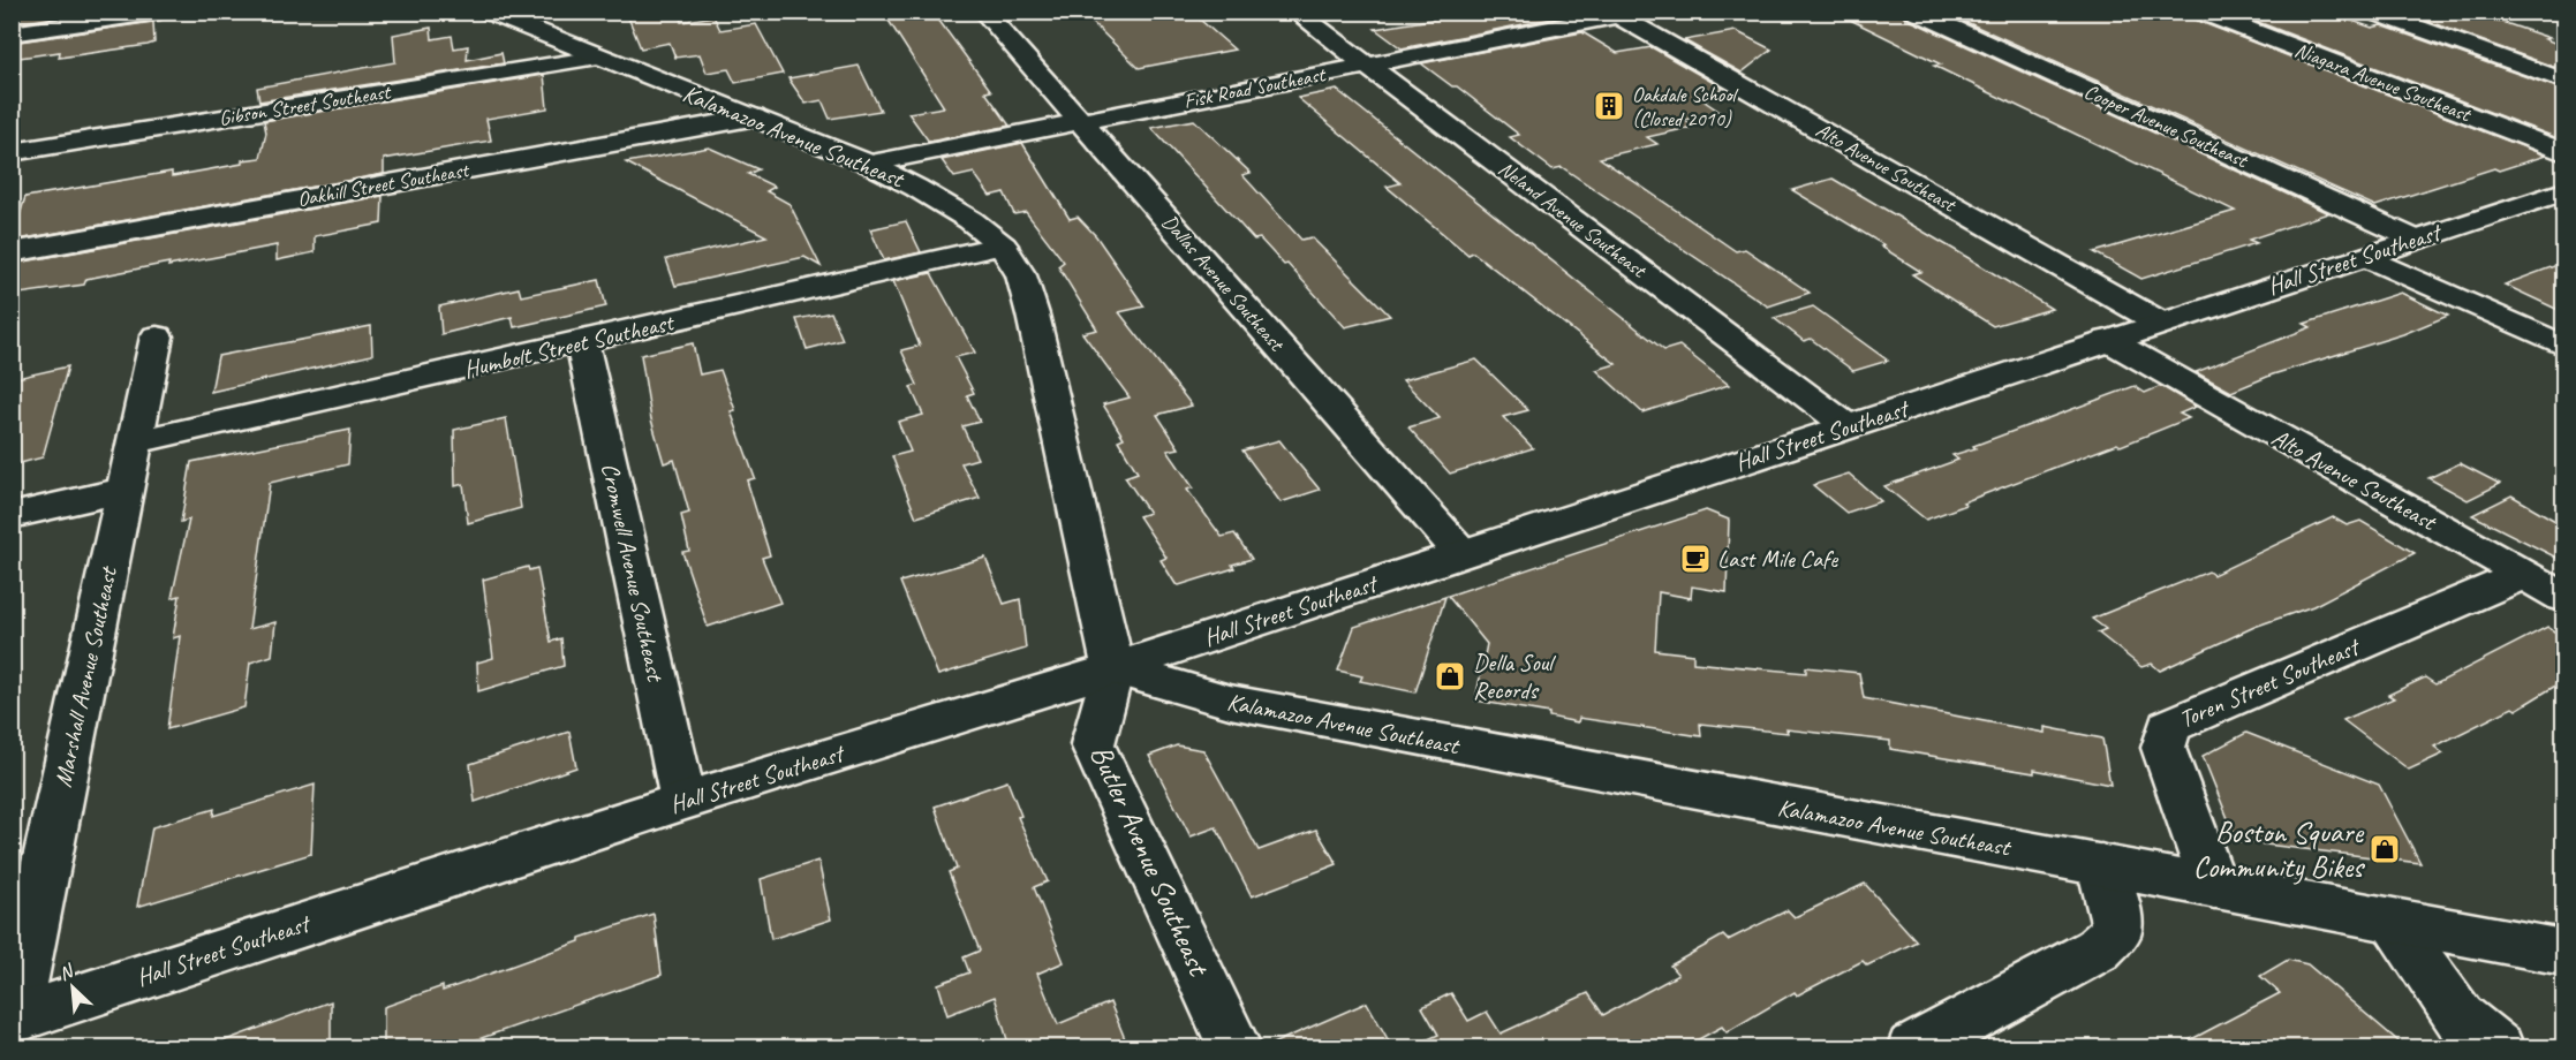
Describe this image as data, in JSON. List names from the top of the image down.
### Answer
{
  "streets": {
    "street": [
      "Niagara Avenue Southeast",
      "Fisk Road Southeast",
      "Gibson Street Southeast",
      "Cooper Avenue Southeast",
      "Kalamazoo Avenue Southeast",
      "Alto Avenue Southeast",
      "Oakhill Street Southeast",
      "Neland Avenue Southeast",
      "Hall Street Southeast",
      "Dallas Avenue Southeast",
      "Humbolt Street Southeast",
      "Cromwell Avenue Southeast",
      "Marshall Avenue Southeast",
      "Toren Street Southeast",
      "Butler Avenue Southeast"
    ]
  },
  "crossings": [
    ["Fisk Road Southeast", "Kalamazoo Avenue Southeast"],
    ["Fisk Road Southeast", "Alto Avenue Southeast"],
    ["Fisk Road Southeast", "Neland Avenue Southeast"],
    ["Fisk Road Southeast", "Dallas Avenue Southeast"],
    ["Gibson Street Southeast", "Kalamazoo Avenue Southeast"],
    ["Cooper Avenue Southeast", "Hall Street Southeast"],
    ["Kalamazoo Avenue Southeast", "Oakhill Street Southeast"],
    ["Kalamazoo Avenue Southeast", "Hall Street Southeast"],
    ["Kalamazoo Avenue Southeast", "Humbolt Street Southeast"],
    ["Kalamazoo Avenue Southeast", "Toren Street Southeast"],
    ["Kalamazoo Avenue Southeast", "Butler Avenue Southeast"],
    ["Alto Avenue Southeast", "Hall Street Southeast"],
    ["Alto Avenue Southeast", "Toren Street Southeast"],
    ["Neland Avenue Southeast", "Hall Street Southeast"],
    ["Hall Street Southeast", "Dallas Avenue Southeast"],
    ["Hall Street Southeast", "Cromwell Avenue Southeast"],
    ["Hall Street Southeast", "Marshall Avenue Southeast"],
    ["Hall Street Southeast", "Butler Avenue Southeast"],
    ["Humbolt Street Southeast", "Cromwell Avenue Southeast"],
    ["Humbolt Street Southeast", "Marshall Avenue Southeast"]
  ],
  "places": {
    "building": ["Oakdale School (Closed 2010)"],
    "cafe": ["Last Mile Cafe"],
    "shop": ["Della Soul Records", "Boston Square Community Bikes"]
  },
  "north": "top left"
}
